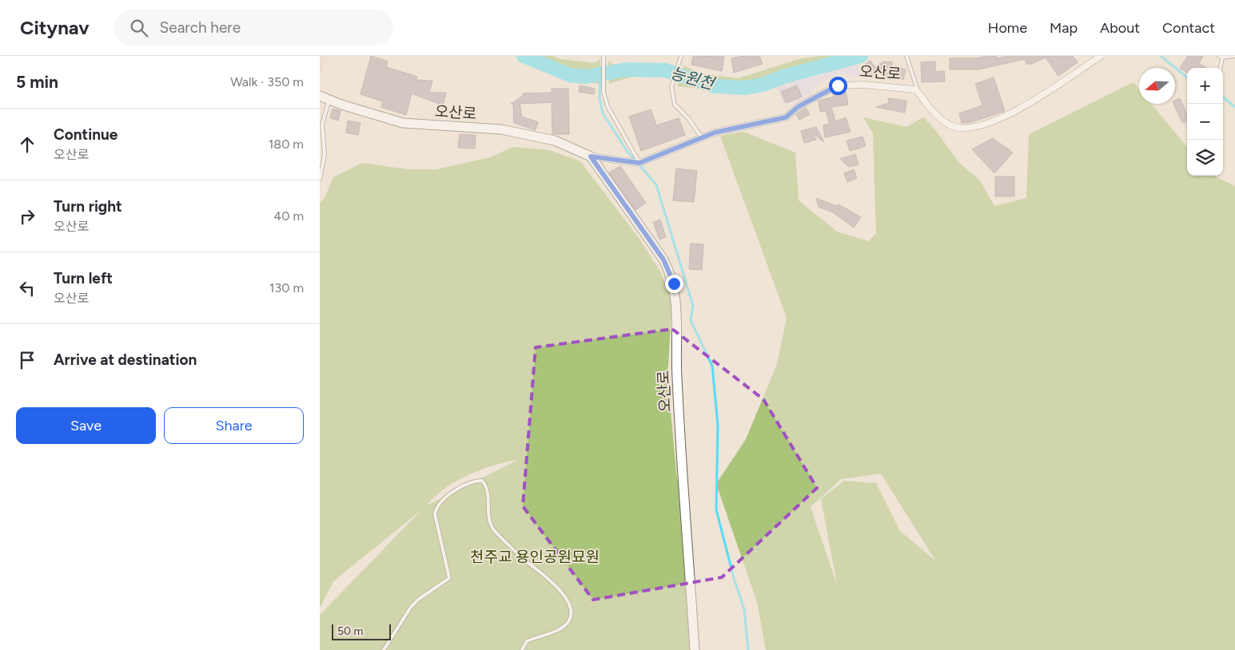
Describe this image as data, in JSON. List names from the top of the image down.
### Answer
{
  "streets": {
    "street": ["오산로"]
  },
  "water": ["능원천"],
  "parks": ["천주교 용인공원묘원"],
  "scale_bar": "50 m",
  "north": "left",
  "page": {
    "header": "Citynav",
    "search": "Search here",
    "nav": [
      "Home",
      "Map",
      "About",
      "Contact"
    ],
    "heading": ["5 min", "Walk · 350 m"],
    "map_buttons": ["+", "−"],
    "list": [
      ["Continue", "오산로", "180 m"],
      ["Turn right", "오산로", "40 m"],
      ["Turn left", "오산로", "130 m"],
      "Arrive at destination"
    ],
    "buttons": ["Save", "Share"],
    "scale": "50 m"
  }
}
